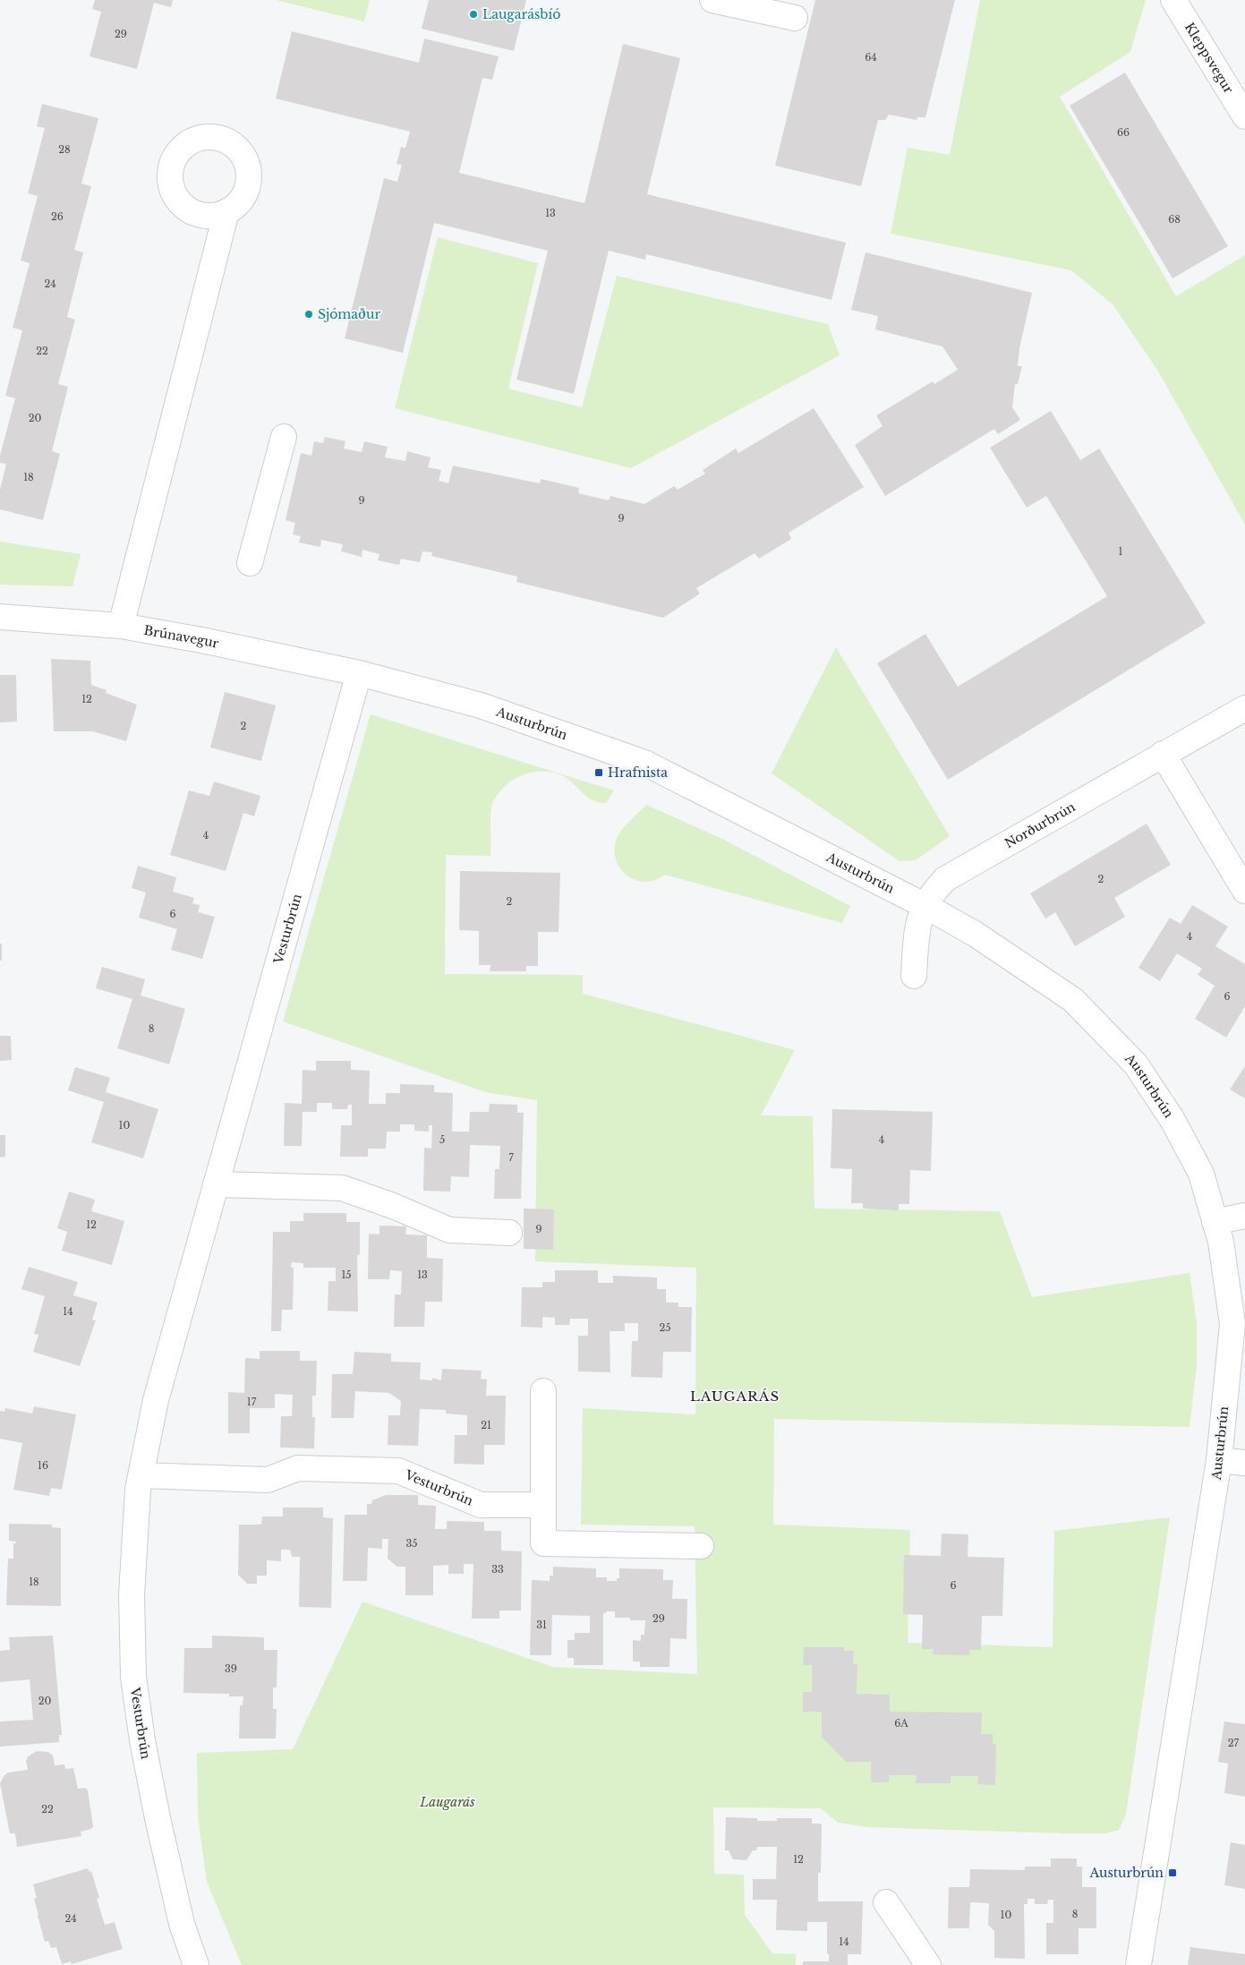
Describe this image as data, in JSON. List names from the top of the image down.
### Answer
{
  "streets": {
    "street": [
      "Kleppsvegur",
      "Brúnavegur",
      "Austurbrún",
      "Norðurbrún",
      "Vesturbrún"
    ]
  },
  "crossings": [
    ["Brúnavegur", "Austurbrún"],
    ["Brúnavegur", "Vesturbrún"],
    ["Austurbrún", "Norðurbrún"],
    ["Austurbrún", "Vesturbrún"]
  ],
  "districts": ["LAUGARÁS"],
  "parks": ["Laugarás"],
  "places": {
    "other": ["Laugarásbíó", "Sjómaður"],
    "transit": ["Hrafnista", "Austurbrún"]
  },
  "house_numbers": [
    "29",
    "64",
    "66",
    "28",
    "13",
    "26",
    "68",
    "24",
    "22",
    "20",
    "18",
    "9",
    "9",
    "1",
    "12",
    "2",
    "4",
    "2",
    "2",
    "6",
    "4",
    "6",
    "8",
    "10",
    "5",
    "4",
    "7",
    "12",
    "9",
    "15",
    "13",
    "14",
    "25",
    "17",
    "21",
    "16",
    "35",
    "33",
    "18",
    "6",
    "29",
    "31",
    "39",
    "20",
    "6A",
    "27",
    "22",
    "12",
    "8",
    "10",
    "24",
    "14"
  ]
}
